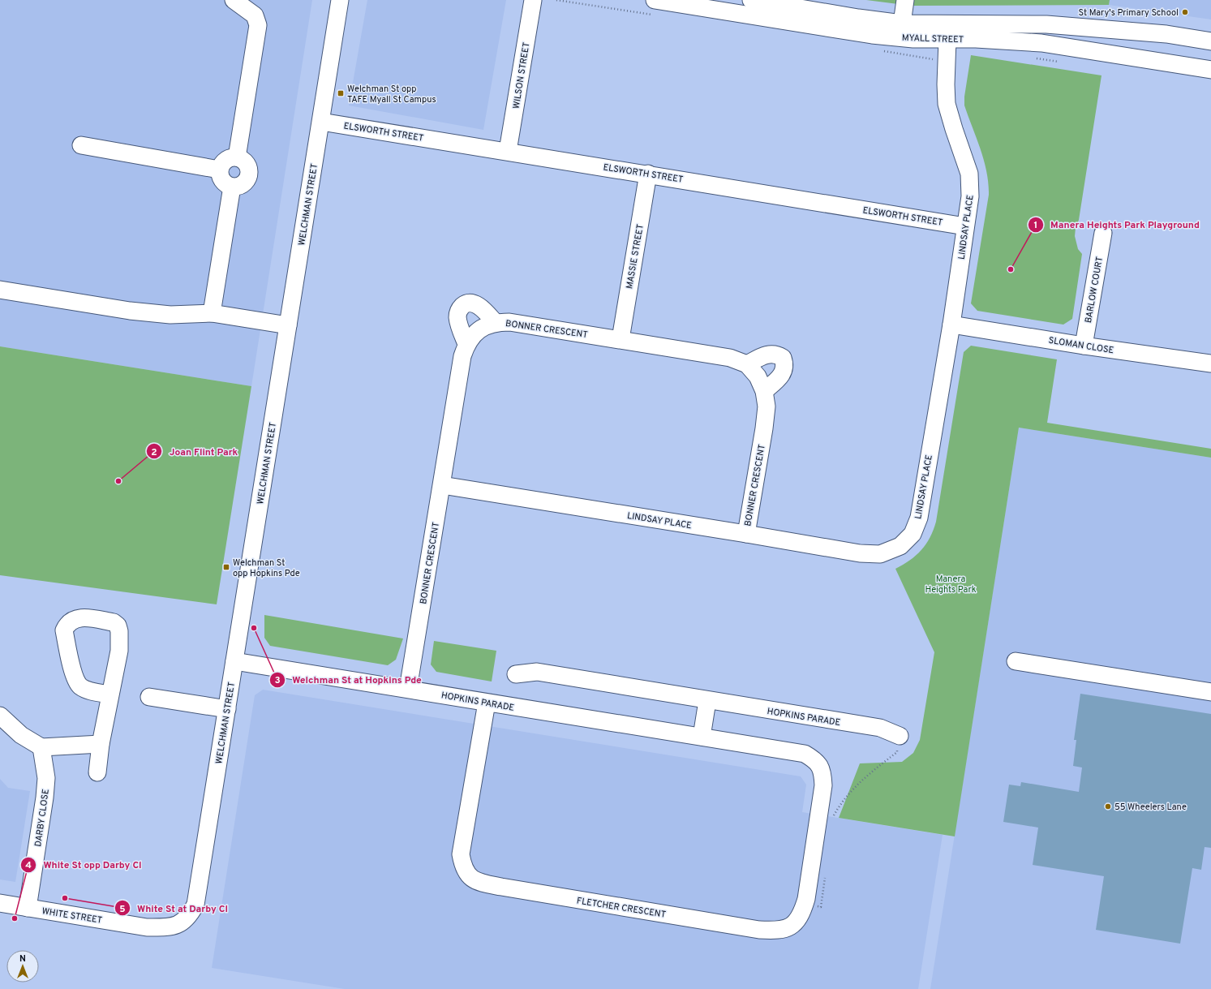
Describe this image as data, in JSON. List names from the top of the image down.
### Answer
{
  "streets": {
    "street": [
      "MYALL STREET",
      "WILSON STREET",
      "ELSWORTH STREET",
      "WELCHMAN STREET",
      "LINDSAY PLACE",
      "MASSIE STREET",
      "BARLOW COURT",
      "BONNER CRESCENT",
      "SLOMAN CLOSE",
      "HOPKINS PARADE",
      "DARBY CLOSE",
      "FLETCHER CRESCENT",
      "WHITE STREET"
    ]
  },
  "crossings": [
    ["MYALL STREET", "LINDSAY PLACE"],
    ["WILSON STREET", "ELSWORTH STREET"],
    ["ELSWORTH STREET", "WELCHMAN STREET"],
    ["ELSWORTH STREET", "LINDSAY PLACE"],
    ["ELSWORTH STREET", "MASSIE STREET"],
    ["WELCHMAN STREET", "HOPKINS PARADE"],
    ["WELCHMAN STREET", "WHITE STREET"],
    ["LINDSAY PLACE", "BONNER CRESCENT"],
    ["LINDSAY PLACE", "SLOMAN CLOSE"],
    ["MASSIE STREET", "BONNER CRESCENT"],
    ["BARLOW COURT", "SLOMAN CLOSE"],
    ["BONNER CRESCENT", "HOPKINS PARADE"],
    ["HOPKINS PARADE", "FLETCHER CRESCENT"],
    ["DARBY CLOSE", "WHITE STREET"]
  ],
  "parks": ["Manera Heights Park"],
  "places": {
    "other": [
      "St Mary's Primary School",
      "Manera Heights Park Playground",
      "Joan Flint Park",
      "Welchman St at Hopkins Pde",
      "55 Wheelers Lane",
      "White St at Darby Cl",
      "White St opp Darby Cl"
    ],
    "transit": ["Welchman St opp TAFE Myall St Campus", "Welchman St opp Hopkins Pde"]
  },
  "north": "top"
}
